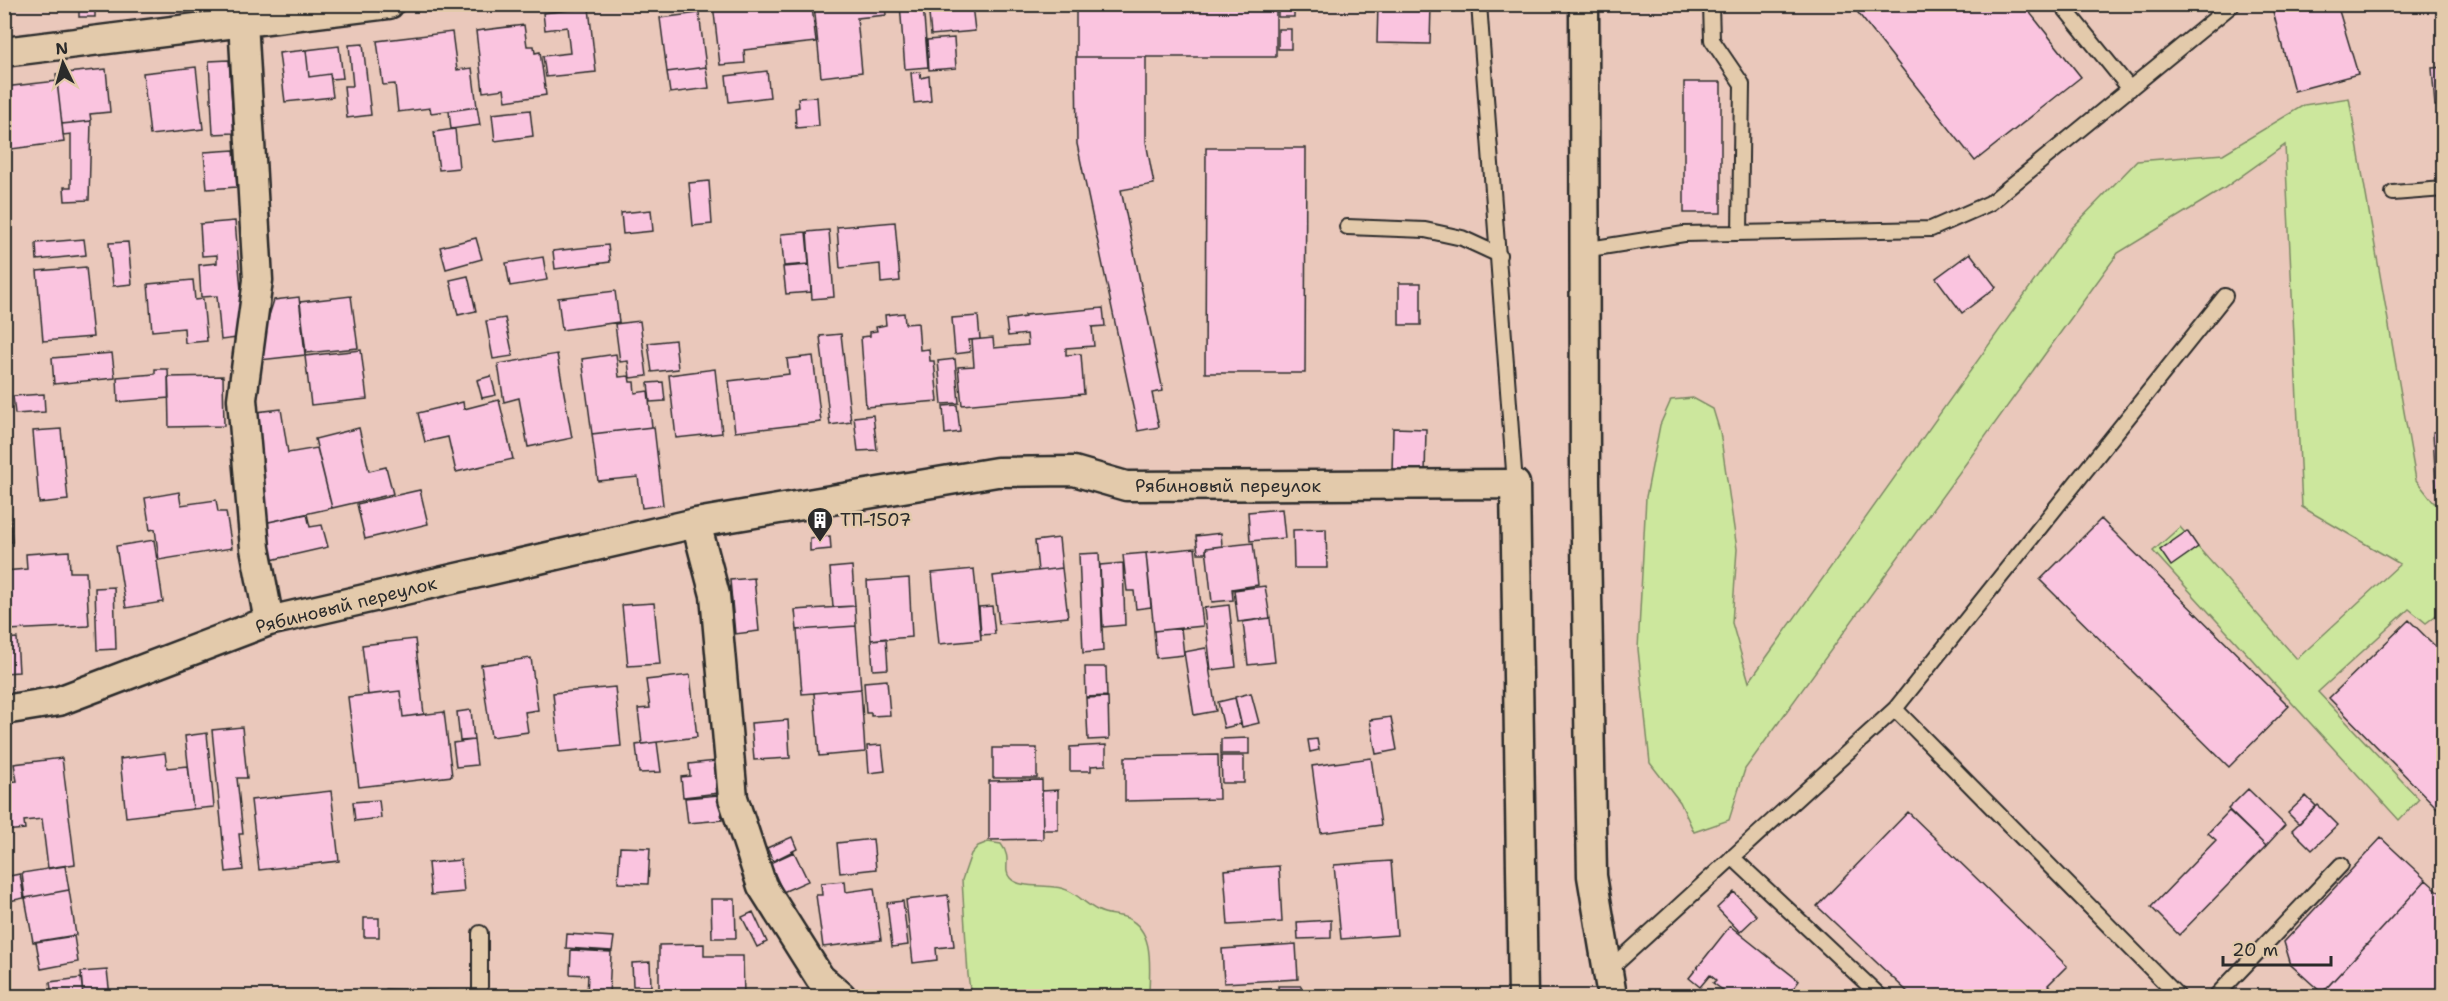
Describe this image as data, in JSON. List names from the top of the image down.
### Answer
{
  "streets": {
    "street": ["Рябиновый переулок"]
  },
  "places": {
    "building": ["ТП-1507"]
  },
  "scale_bar": "20 m",
  "north": "top"
}
